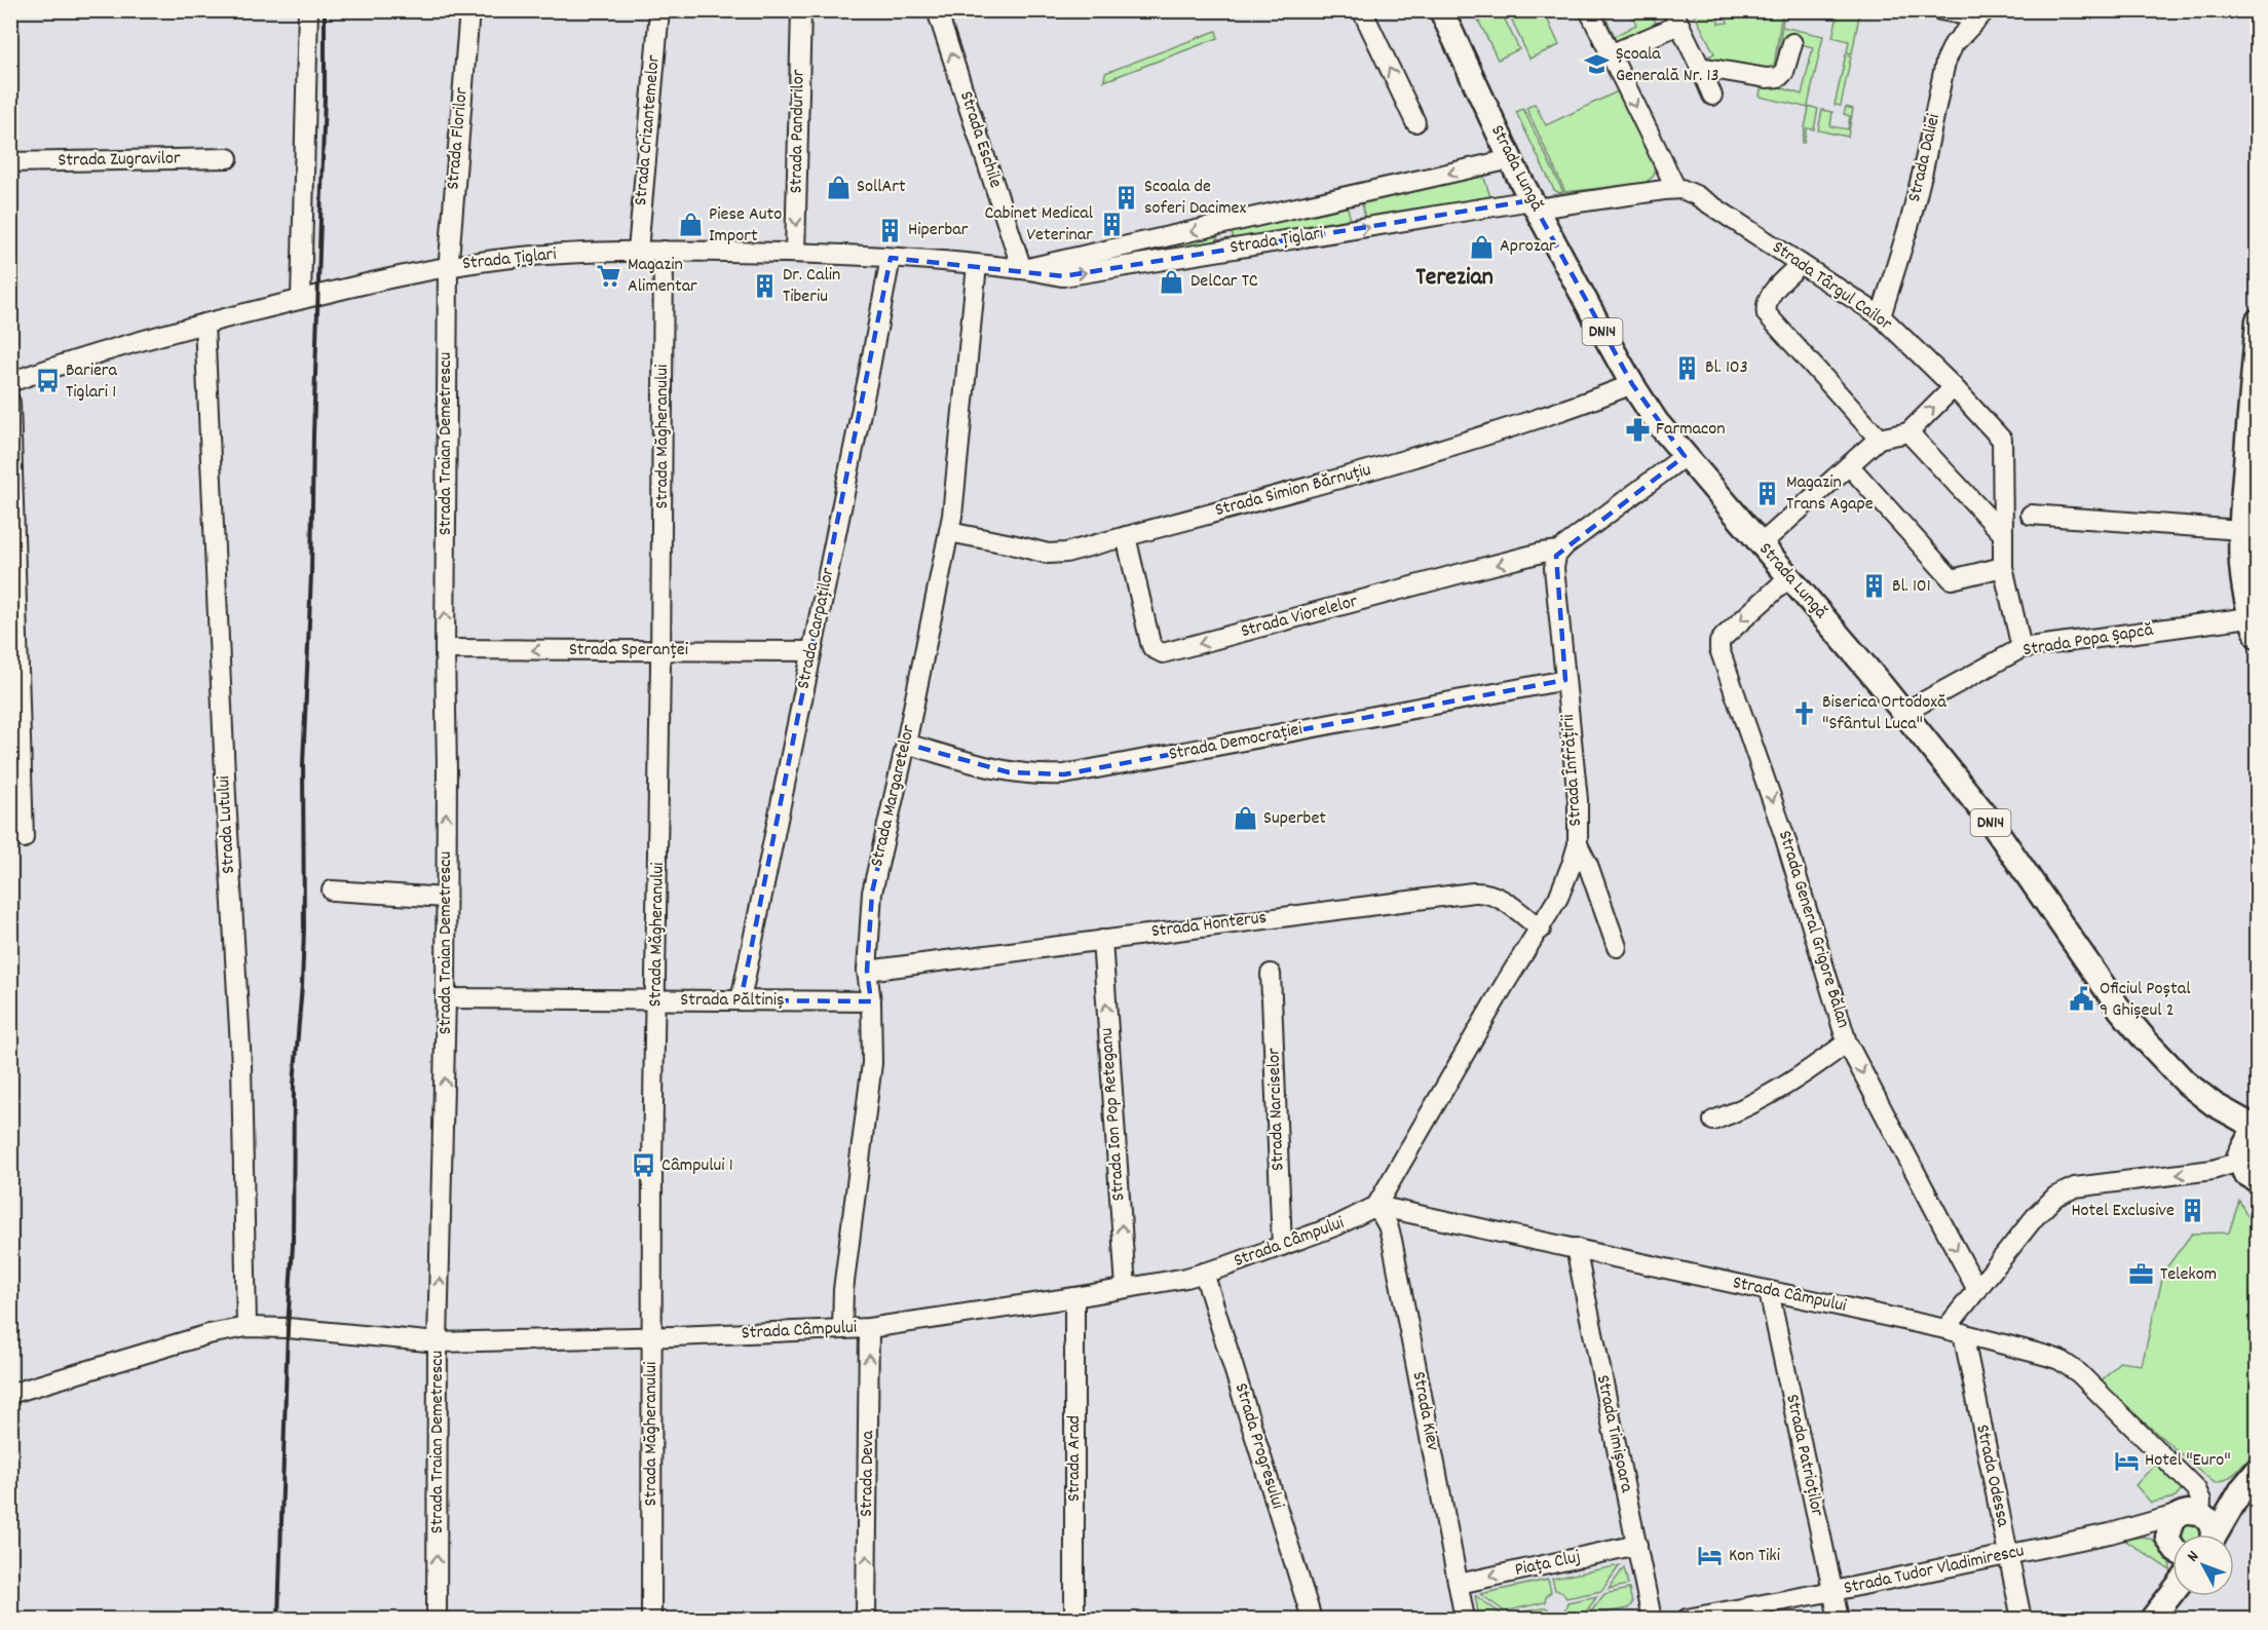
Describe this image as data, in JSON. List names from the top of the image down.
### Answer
{
  "streets": {
    "main road": ["Strada Lungă", "DN14"],
    "street": [
      "Strada Crizantemelor",
      "Strada Pandurilor",
      "Strada Florilor",
      "Strada Eschile",
      "Strada Daliei",
      "Strada Zugravilor",
      "Strada Țiglari",
      "Strada Târgul Cailor",
      "Strada Măgheranului",
      "Strada Traian Demetrescu",
      "Strada Simion Bărnuțiu",
      "Strada Viorelelor",
      "Strada Carpaților",
      "Strada Popa Șapcă",
      "Strada Speranței",
      "Strada Democrației",
      "Strada Înfrățirii",
      "Strada Margaretelor",
      "Strada Lutului",
      "Strada Honterus",
      "Strada General Grigore Bălan",
      "Strada Păltiniș",
      "Strada Narciselor",
      "Strada Ion Pop Reteganu",
      "Strada Câmpului",
      "Strada Kiev",
      "Strada Timișoara",
      "Strada Progresului",
      "Strada Patrioților",
      "Strada Arad",
      "Strada Deva",
      "Strada Odessa",
      "Piața Cluj",
      "Strada Tudor Vladimirescu"
    ]
  },
  "crossings": [
    ["Strada Crizantemelor", "Strada Țiglari"],
    ["Strada Pandurilor", "Strada Țiglari"],
    ["Strada Florilor", "Strada Țiglari"],
    ["Strada Florilor", "Strada Traian Demetrescu"],
    ["Strada Eschile", "Strada Țiglari"],
    ["Strada Daliei", "Strada Târgul Cailor"],
    ["Strada Lungă", "Strada Țiglari"],
    ["Strada Lungă", "DN14"],
    ["Strada Lungă", "Strada Simion Bărnuțiu"],
    ["Strada Lungă", "Strada Popa Șapcă"],
    ["Strada Lungă", "Strada General Grigore Bălan"],
    ["Strada Țiglari", "Strada Măgheranului"],
    ["Strada Țiglari", "Strada Traian Demetrescu"],
    ["Strada Țiglari", "Strada Carpaților"],
    ["Strada Țiglari", "Strada Margaretelor"],
    ["Strada Țiglari", "Strada Lutului"],
    ["Strada Târgul Cailor", "Strada Popa Șapcă"],
    ["Strada Măgheranului", "Strada Speranței"],
    ["Strada Măgheranului", "Strada Păltiniș"],
    ["Strada Măgheranului", "Strada Câmpului"],
    ["Strada Traian Demetrescu", "Strada Speranței"],
    ["Strada Traian Demetrescu", "Strada Păltiniș"],
    ["Strada Traian Demetrescu", "Strada Câmpului"],
    ["Strada Simion Bărnuțiu", "Strada Viorelelor"],
    ["Strada Simion Bărnuțiu", "Strada Margaretelor"],
    ["Strada Viorelelor", "Strada Înfrățirii"],
    ["Strada Carpaților", "Strada Speranței"],
    ["Strada Carpaților", "Strada Păltiniș"],
    ["Strada Democrației", "Strada Înfrățirii"],
    ["Strada Democrației", "Strada Margaretelor"],
    ["Strada Înfrățirii", "Strada Honterus"],
    ["Strada Înfrățirii", "Strada Câmpului"],
    ["Strada Înfrățirii", "Strada Kiev"],
    ["Strada Margaretelor", "Strada Honterus"],
    ["Strada Margaretelor", "Strada Păltiniș"],
    ["Strada Margaretelor", "Strada Câmpului"],
    ["Strada Lutului", "Strada Câmpului"],
    ["Strada Honterus", "Strada Ion Pop Reteganu"],
    ["Strada Narciselor", "Strada Câmpului"],
    ["Strada Ion Pop Reteganu", "Strada Câmpului"],
    ["Strada Câmpului", "Strada Kiev"],
    ["Strada Câmpului", "Strada Timișoara"],
    ["Strada Câmpului", "Strada Progresului"],
    ["Strada Câmpului", "Strada Patrioților"],
    ["Strada Câmpului", "Strada Arad"],
    ["Strada Câmpului", "Strada Deva"],
    ["Strada Câmpului", "Strada Odessa"],
    ["Strada Câmpului", "Strada Tudor Vladimirescu"],
    ["Strada Kiev", "Piața Cluj"],
    ["Strada Timișoara", "Piața Cluj"],
    ["Strada Patrioților", "Strada Tudor Vladimirescu"],
    ["Strada Odessa", "Strada Tudor Vladimirescu"]
  ],
  "one_way": [
    "Strada Pandurilor",
    "Strada Eschile",
    "Strada Traian Demetrescu",
    "Strada Viorelelor",
    "Strada Speranței",
    "Strada General Grigore Bălan",
    "Strada Ion Pop Reteganu",
    "Strada Deva",
    "Piața Cluj"
  ],
  "districts": ["Terezian"],
  "places": {
    "school or university": ["Școala Generală Nr. 13"],
    "shop": [
      "SollArt",
      "Piese Auto Import",
      "Aprozar",
      "DelCar TC",
      "Superbet"
    ],
    "building": [
      "Scoala de soferi Dacimex",
      "Cabinet Medical Veterinar",
      "Hiperbar",
      "Dr. Calin Tiberiu",
      "Bl. 103",
      "Magazin Trans Agape",
      "Bl. 101",
      "Hotel Exclusive"
    ],
    "supermarket": ["Magazin Alimentar"],
    "bus stop": ["Bariera Tiglari 1", "Câmpului 1"],
    "pharmacy": ["Farmacon"],
    "church": ["Biserica Ortodoxă \"Sfântul Luca\""],
    "public building": ["Oficiul Poștal 9 Ghișeul 2"],
    "office": ["Telekom"],
    "hotel": ["Hotel \"Euro\"", "Kon Tiki"]
  },
  "north": "top left"
}
